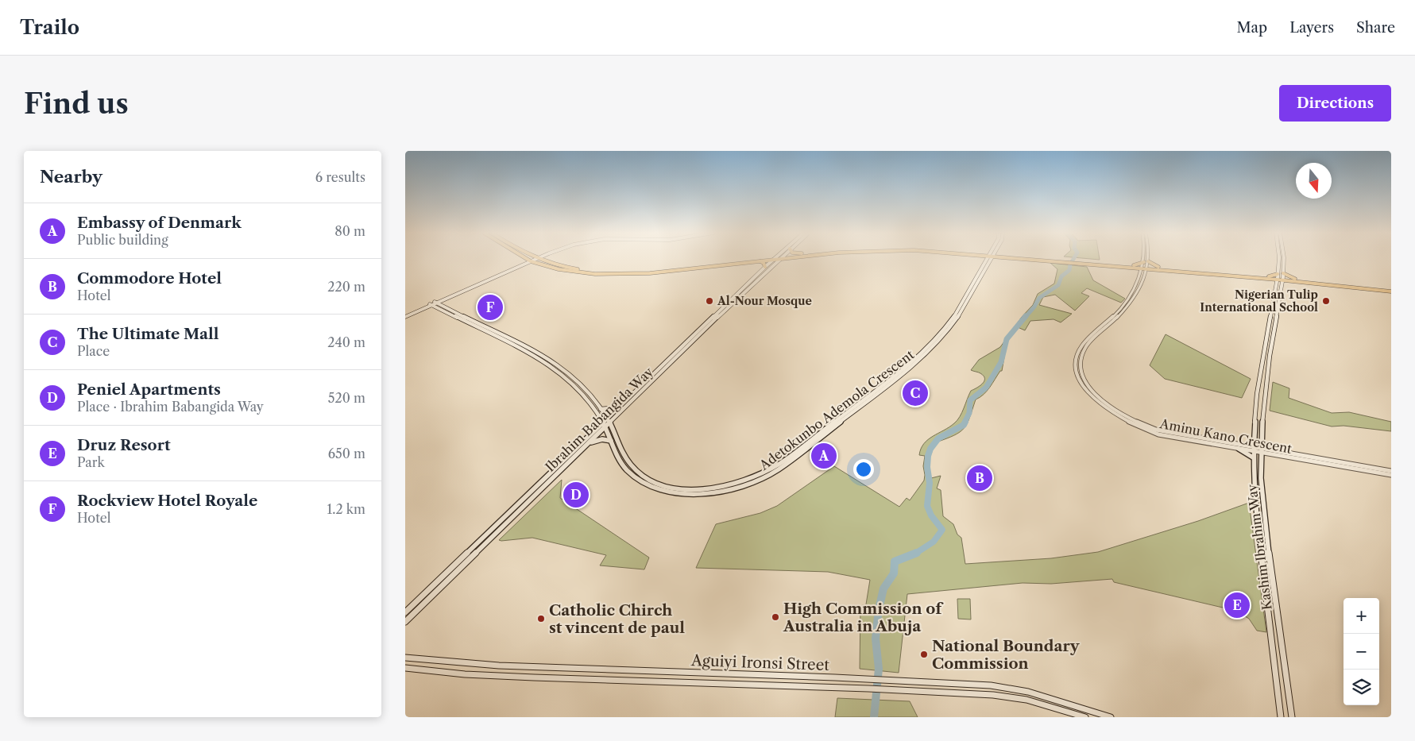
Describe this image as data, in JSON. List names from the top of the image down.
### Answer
{
  "streets": {
    "main road": [
      "Adetokunbo Ademola Crescent",
      "Ibrahim Babangida Way",
      "Kashim Ibrahim Way",
      "Aguiyi Ironsi Street"
    ],
    "street": ["Aminu Kano Crescent"]
  },
  "crossings": [
    ["Adetokunbo Ademola Crescent", "Ibrahim Babangida Way"],
    ["Aminu Kano Crescent", "Kashim Ibrahim Way"]
  ],
  "places": [
    "Al-Nour Mosque",
    "Nigerian Tulip International School",
    "High Commission of Australia in Abuja",
    "Catholic Chirch st vincent de paul",
    "National Boundary Commission"
  ],
  "north": "bottom",
  "page": {
    "header": "Trailo",
    "nav": ["Map", "Layers", "Share"],
    "buttons": "Directions",
    "title": "Find us",
    "heading": ["Nearby", "6 results"],
    "list": [
      {
        "mark": "A",
        "name": "Embassy of Denmark",
        "note": "Public building",
        "value": "80 m"
      },
      {
        "mark": "B",
        "name": "Commodore Hotel",
        "note": "Hotel",
        "value": "220 m"
      },
      {
        "mark": "C",
        "name": "The Ultimate Mall",
        "note": "Place",
        "value": "240 m"
      },
      {
        "mark": "D",
        "name": "Peniel Apartments",
        "note": "Place · Ibrahim Babangida Way",
        "value": "520 m"
      },
      {
        "mark": "E",
        "name": "Druz Resort",
        "note": "Park",
        "value": "650 m"
      },
      {
        "mark": "F",
        "name": "Rockview Hotel Royale",
        "note": "Hotel",
        "value": "1.2 km"
      }
    ],
    "pins": [
      "F",
      "C",
      "A",
      "B",
      "D",
      "E"
    ],
    "map_buttons": ["+", "−"]
  }
}
